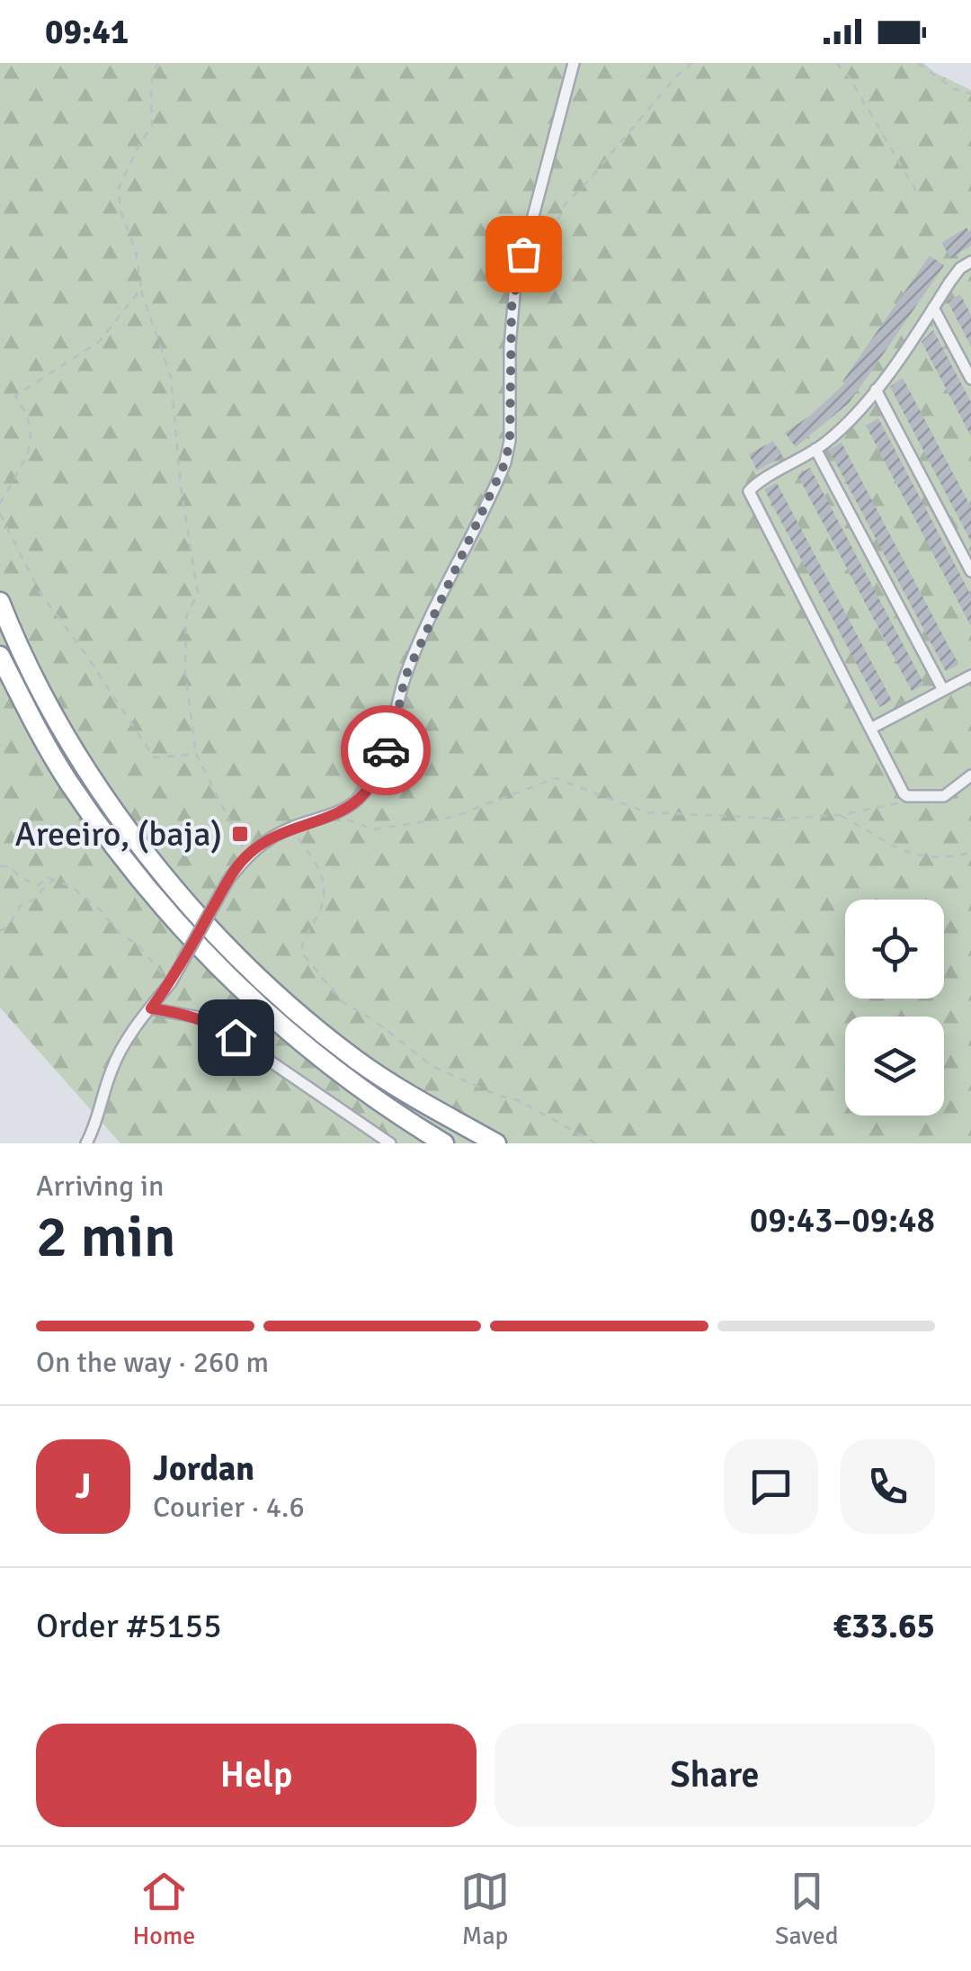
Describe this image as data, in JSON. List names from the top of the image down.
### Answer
{
  "places": {
    "transit": ["Areeiro, (baja)"]
  },
  "page": {
    "status": "09:41",
    "heading": ["2 min", "Arriving in", "09:43–09:48"],
    "panel": [
      "Jordan",
      "Courier · 4.6",
      "Order #5155",
      "€33.65"
    ],
    "bar": "On the way · 260 m",
    "round": "J",
    "buttons": ["Help", "Share"],
    "tabs": ["Home", "Map", "Saved"]
  }
}
